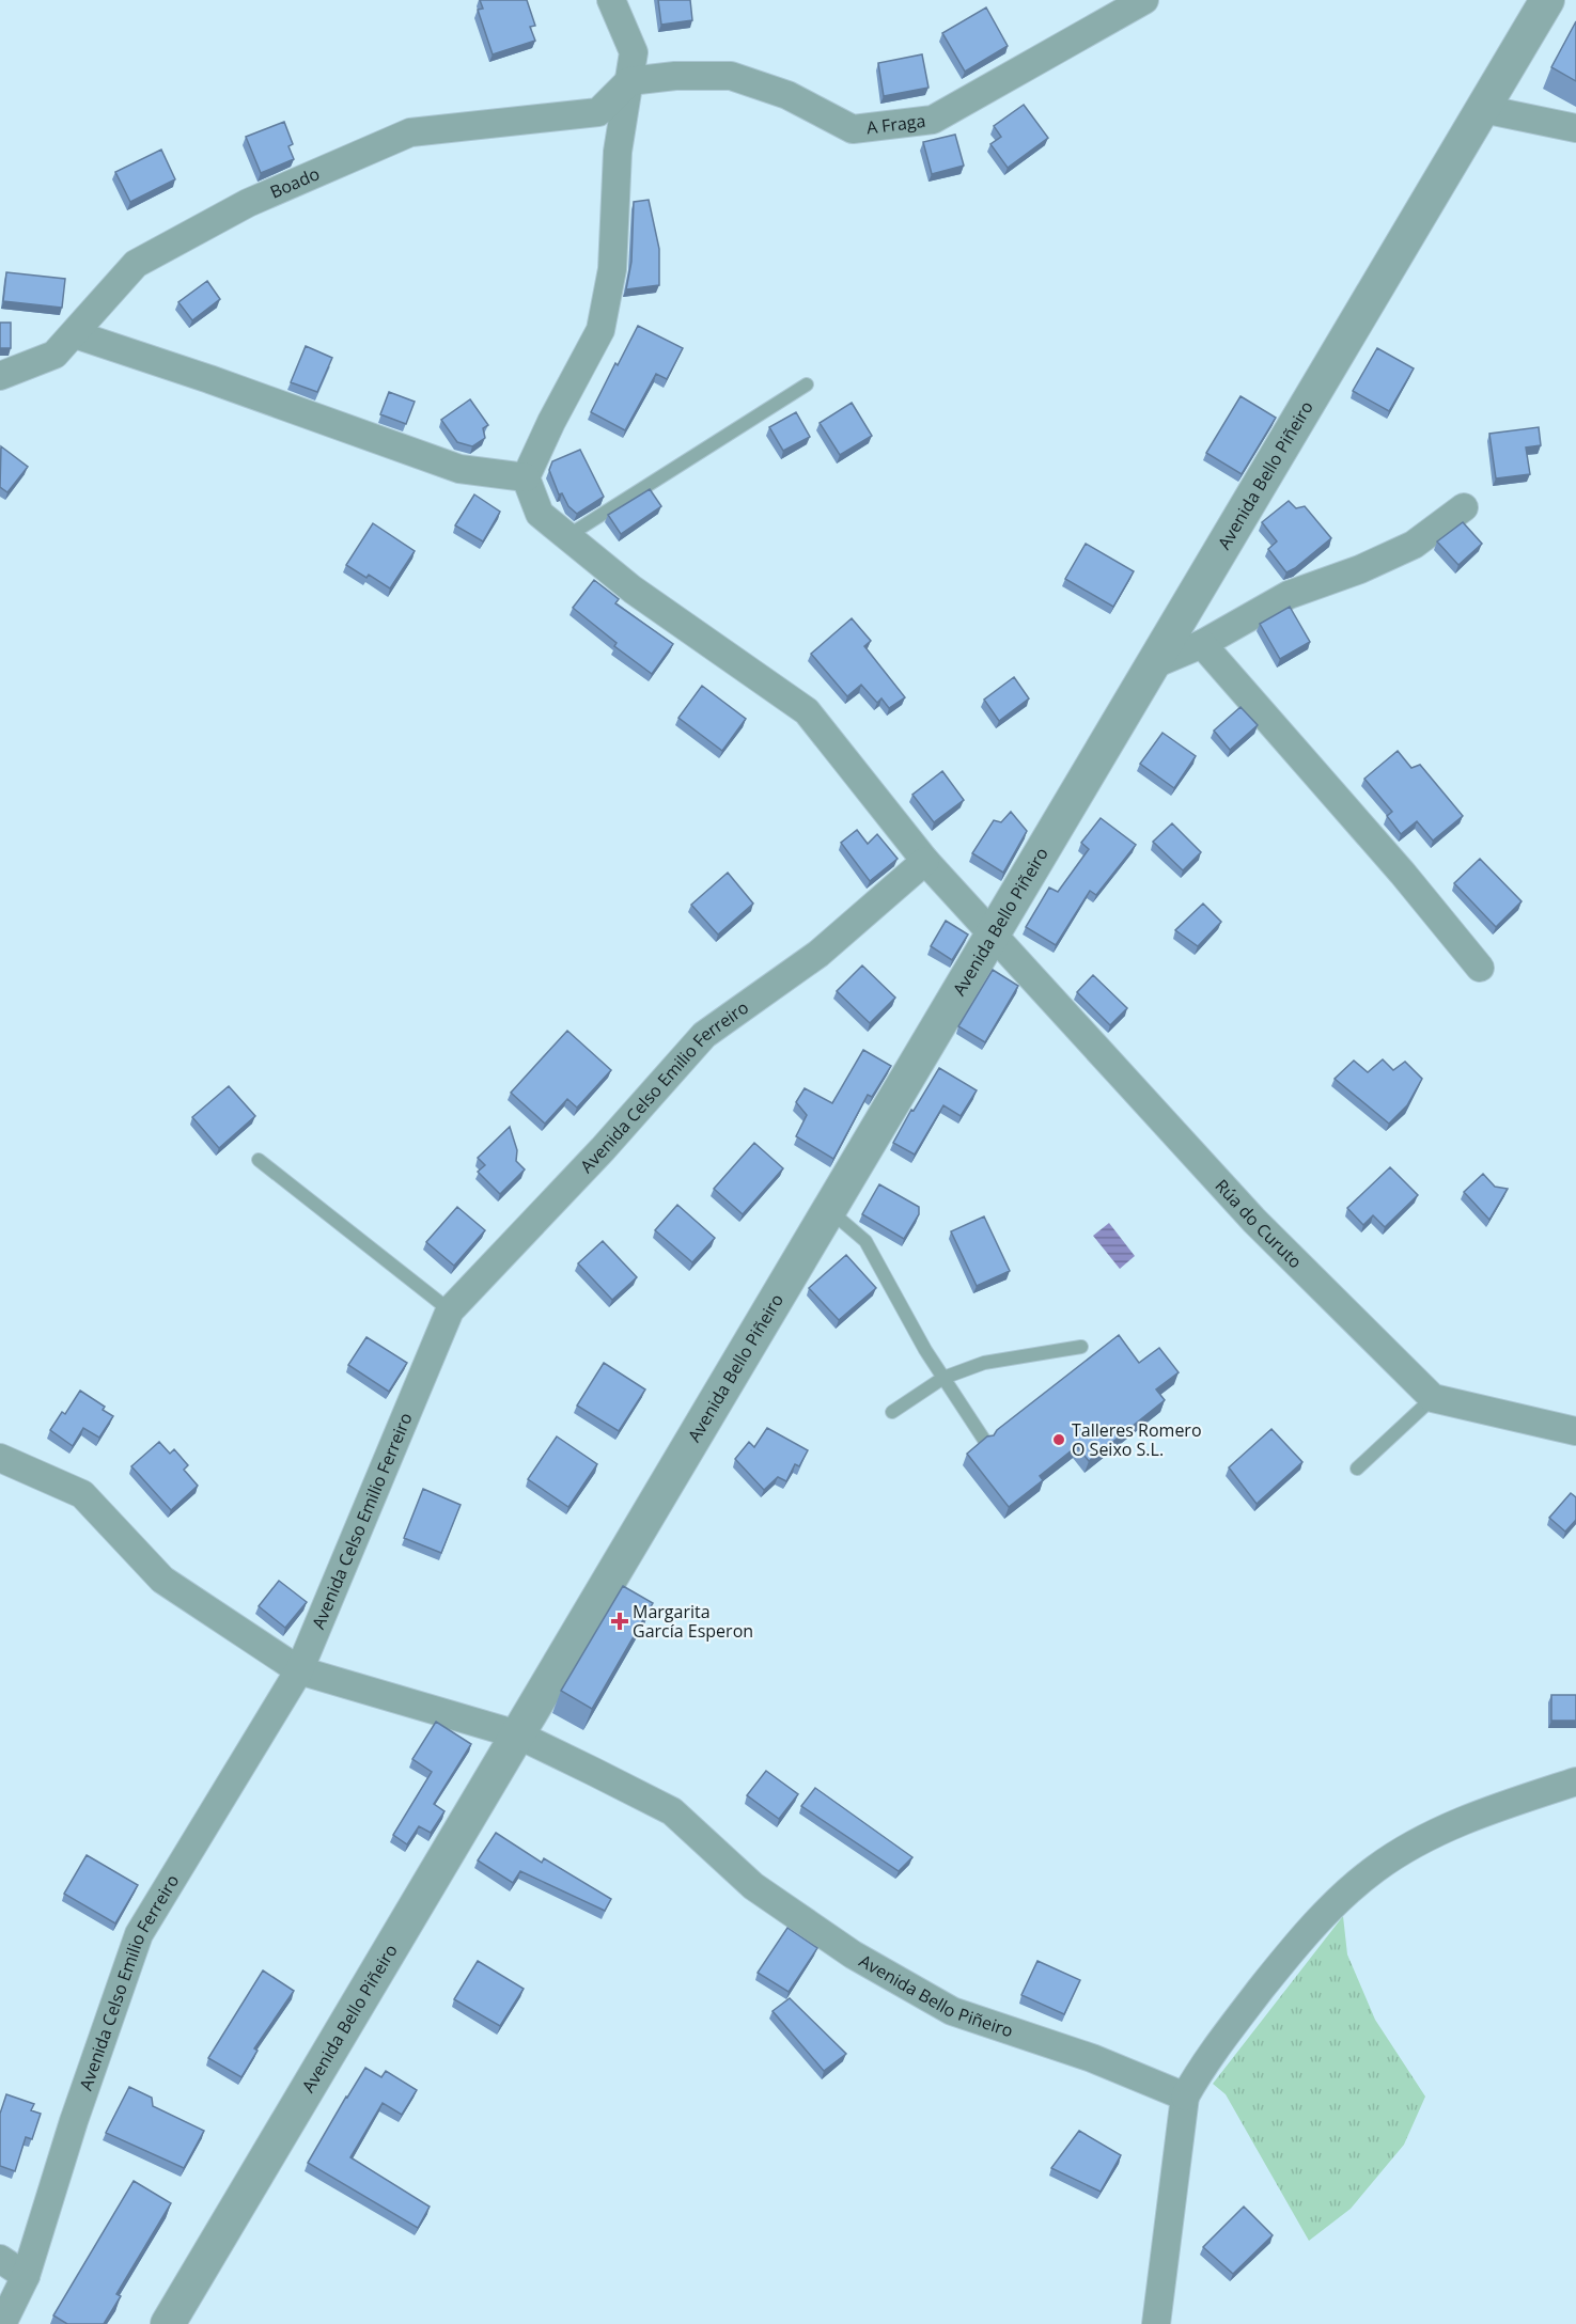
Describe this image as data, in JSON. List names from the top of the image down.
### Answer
{
  "streets": {
    "street": [
      "A Fraga",
      "Boado",
      "Avenida Bello Piñeiro",
      "Avenida Celso Emilio Ferreiro",
      "Rúa do Curuto"
    ]
  },
  "crossings": [
    ["A Fraga", "Boado"],
    ["Avenida Bello Piñeiro", "Rúa do Curuto"]
  ],
  "places": {
    "other": ["Talleres Romero O Seixo S.L."],
    "health": ["Margarita García Esperon"]
  }
}
